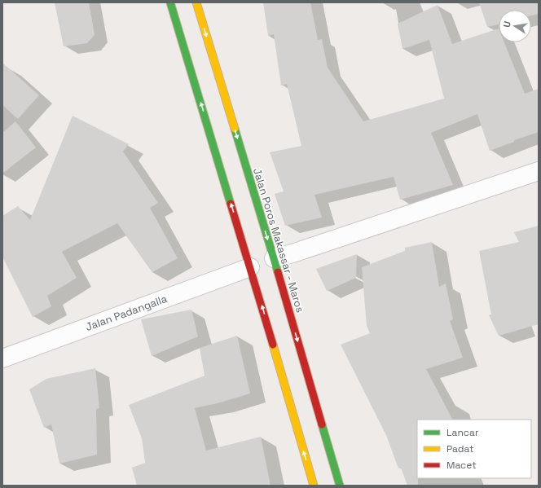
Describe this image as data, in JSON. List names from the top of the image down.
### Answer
{
  "streets": {
    "highway": ["Jalan Poros Makassar - Maros"],
    "street": ["Jalan Padangalla"]
  },
  "legend": ["Lancar", "Padat", "Macet"],
  "north": "left"
}
